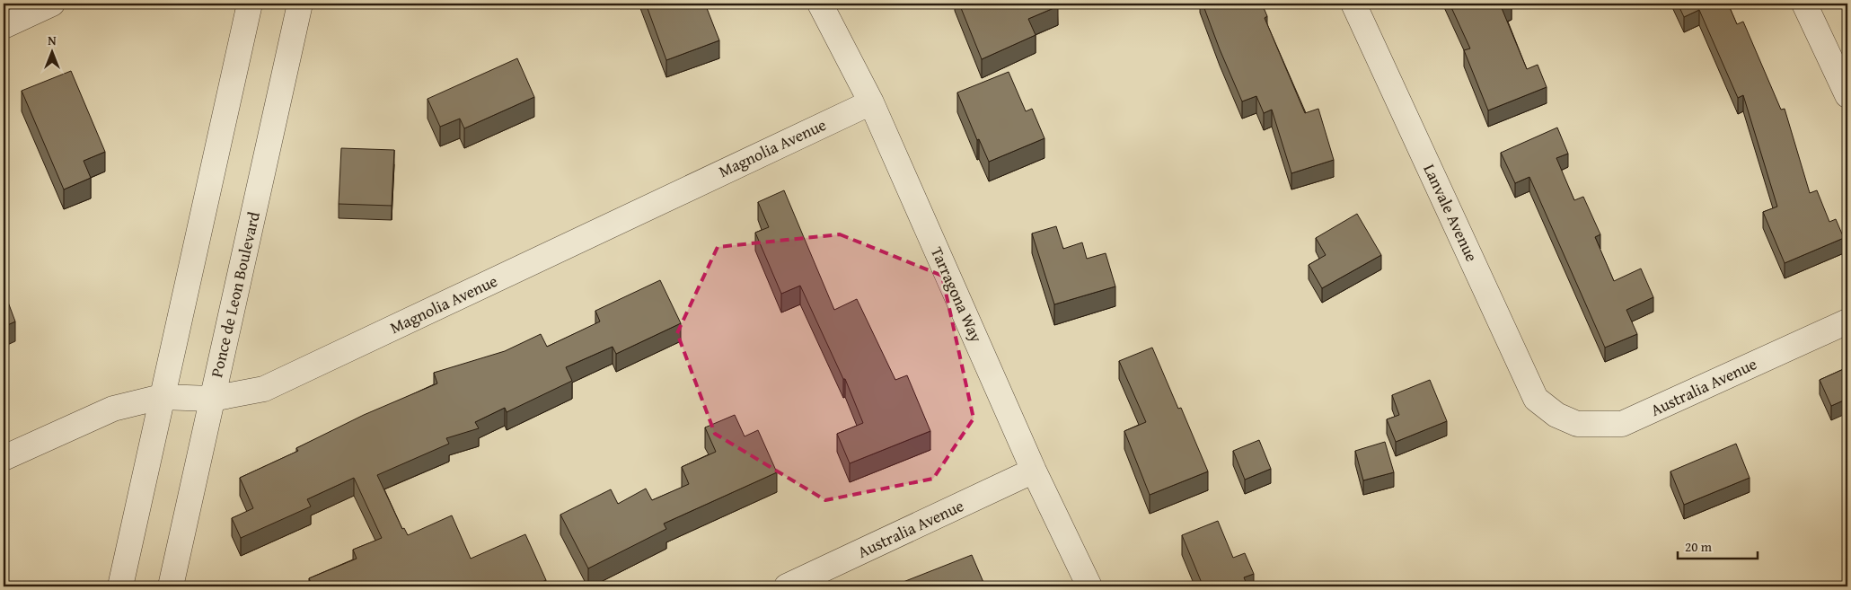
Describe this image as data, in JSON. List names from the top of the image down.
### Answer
{
  "streets": {
    "street": [
      "Magnolia Avenue",
      "Lanvale Avenue",
      "Ponce de Leon Boulevard",
      "Tarragona Way",
      "Australia Avenue"
    ]
  },
  "crossings": [
    ["Magnolia Avenue", "Ponce de Leon Boulevard"],
    ["Magnolia Avenue", "Tarragona Way"],
    ["Lanvale Avenue", "Australia Avenue"],
    ["Tarragona Way", "Australia Avenue"]
  ],
  "scale_bar": "20 m",
  "north": "top"
}
